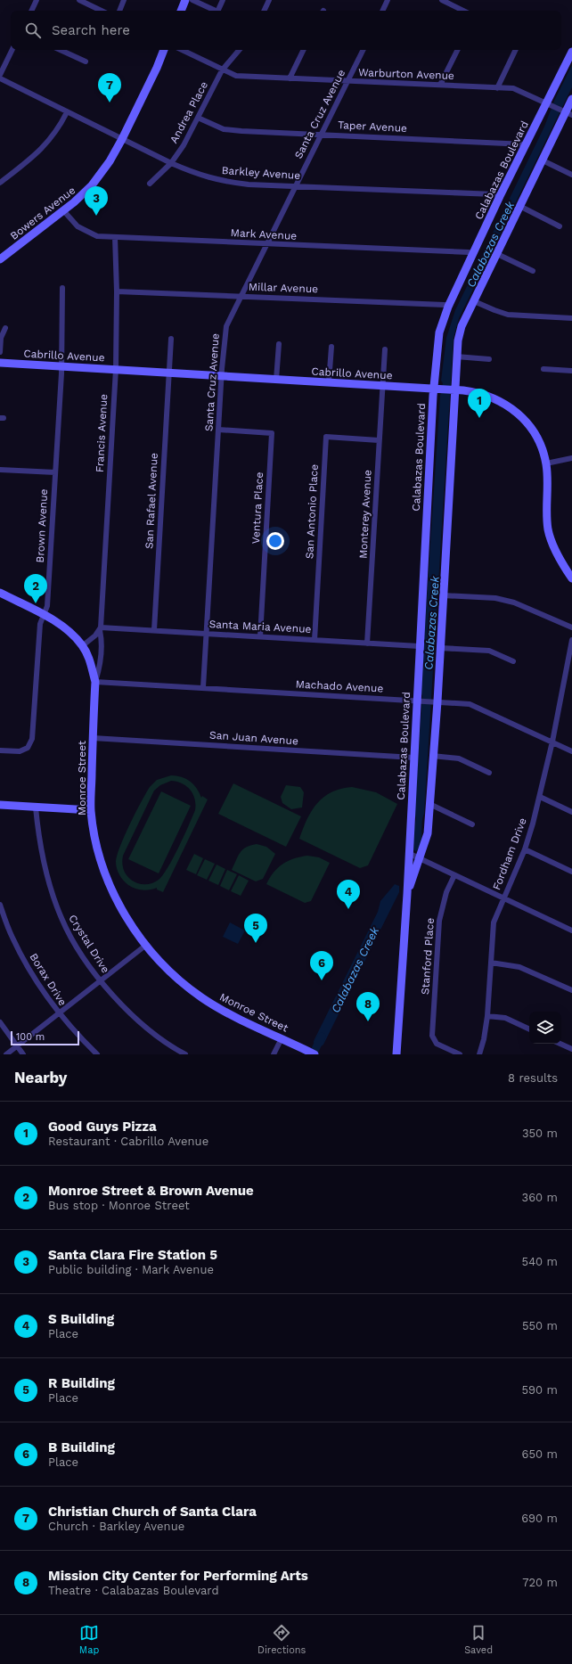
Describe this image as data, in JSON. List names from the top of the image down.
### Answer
{
  "streets": {
    "street": [
      "Warburton Avenue",
      "Andrea Place",
      "Santa Cruz Avenue",
      "Taper Avenue",
      "Calabazas Boulevard",
      "Barkley Avenue",
      "Bowers Avenue",
      "Mark Avenue",
      "Millar Avenue",
      "Cabrillo Avenue",
      "Francis Avenue",
      "San Rafael Avenue",
      "Ventura Place",
      "San Antonio Place",
      "Monterey Avenue",
      "Brown Avenue",
      "Santa Maria Avenue",
      "Machado Avenue",
      "San Juan Avenue",
      "Monroe Street",
      "Fordham Drive",
      "Crystal Drive",
      "Stanford Place",
      "Borax Drive"
    ]
  },
  "crossings": [
    ["Warburton Avenue", "Andrea Place"],
    ["Warburton Avenue", "Santa Cruz Avenue"],
    ["Warburton Avenue", "Calabazas Boulevard"],
    ["Andrea Place", "Taper Avenue"],
    ["Andrea Place", "Barkley Avenue"],
    ["Santa Cruz Avenue", "Taper Avenue"],
    ["Santa Cruz Avenue", "Barkley Avenue"],
    ["Santa Cruz Avenue", "Mark Avenue"],
    ["Santa Cruz Avenue", "Millar Avenue"],
    ["Santa Cruz Avenue", "Cabrillo Avenue"],
    ["Santa Cruz Avenue", "Ventura Place"],
    ["Santa Cruz Avenue", "Santa Maria Avenue"],
    ["Santa Cruz Avenue", "Machado Avenue"],
    ["Taper Avenue", "Calabazas Boulevard"],
    ["Calabazas Boulevard", "Barkley Avenue"],
    ["Calabazas Boulevard", "Mark Avenue"],
    ["Calabazas Boulevard", "Millar Avenue"],
    ["Calabazas Boulevard", "Cabrillo Avenue"],
    ["Calabazas Boulevard", "Santa Maria Avenue"],
    ["Calabazas Boulevard", "Machado Avenue"],
    ["Calabazas Boulevard", "San Juan Avenue"],
    ["Barkley Avenue", "Bowers Avenue"],
    ["Bowers Avenue", "Mark Avenue"],
    ["Mark Avenue", "Francis Avenue"],
    ["Millar Avenue", "Francis Avenue"],
    ["Cabrillo Avenue", "Francis Avenue"],
    ["Cabrillo Avenue", "San Rafael Avenue"],
    ["Cabrillo Avenue", "Monterey Avenue"],
    ["Cabrillo Avenue", "Brown Avenue"],
    ["Francis Avenue", "Santa Maria Avenue"],
    ["Francis Avenue", "Machado Avenue"],
    ["Francis Avenue", "Monroe Street"],
    ["San Rafael Avenue", "Santa Maria Avenue"],
    ["Ventura Place", "Santa Maria Avenue"],
    ["San Antonio Place", "Monterey Avenue"],
    ["San Antonio Place", "Santa Maria Avenue"],
    ["Monterey Avenue", "Santa Maria Avenue"],
    ["Brown Avenue", "Monroe Street"],
    ["Machado Avenue", "Monroe Street"],
    ["Machado Avenue", "Fordham Drive"],
    ["San Juan Avenue", "Monroe Street"]
  ],
  "water": ["Calabazas Creek"],
  "scale_bar": "100 m",
  "page": {
    "search": "Search here",
    "pins": [
      "7",
      "3",
      "1",
      "2",
      "4",
      "5",
      "6",
      "8"
    ],
    "scale": "100 m",
    "heading": ["Nearby", "8 results"],
    "list": [
      {
        "mark": "1",
        "name": "Good Guys Pizza",
        "note": "Restaurant · Cabrillo Avenue",
        "value": "350 m"
      },
      {
        "mark": "2",
        "name": "Monroe Street & Brown Avenue",
        "note": "Bus stop · Monroe Street",
        "value": "360 m"
      },
      {
        "mark": "3",
        "name": "Santa Clara Fire Station 5",
        "note": "Public building · Mark Avenue",
        "value": "540 m"
      },
      {
        "mark": "4",
        "name": "S Building",
        "note": "Place",
        "value": "550 m"
      },
      {
        "mark": "5",
        "name": "R Building",
        "note": "Place",
        "value": "590 m"
      },
      {
        "mark": "6",
        "name": "B Building",
        "note": "Place",
        "value": "650 m"
      },
      {
        "mark": "7",
        "name": "Christian Church of Santa Clara",
        "note": "Church · Barkley Avenue",
        "value": "690 m"
      },
      {
        "mark": "8",
        "name": "Mission City Center for Performing Arts",
        "note": "Theatre · Calabazas Boulevard",
        "value": "720 m"
      }
    ],
    "nav": ["Map", "Directions", "Saved"]
  }
}
